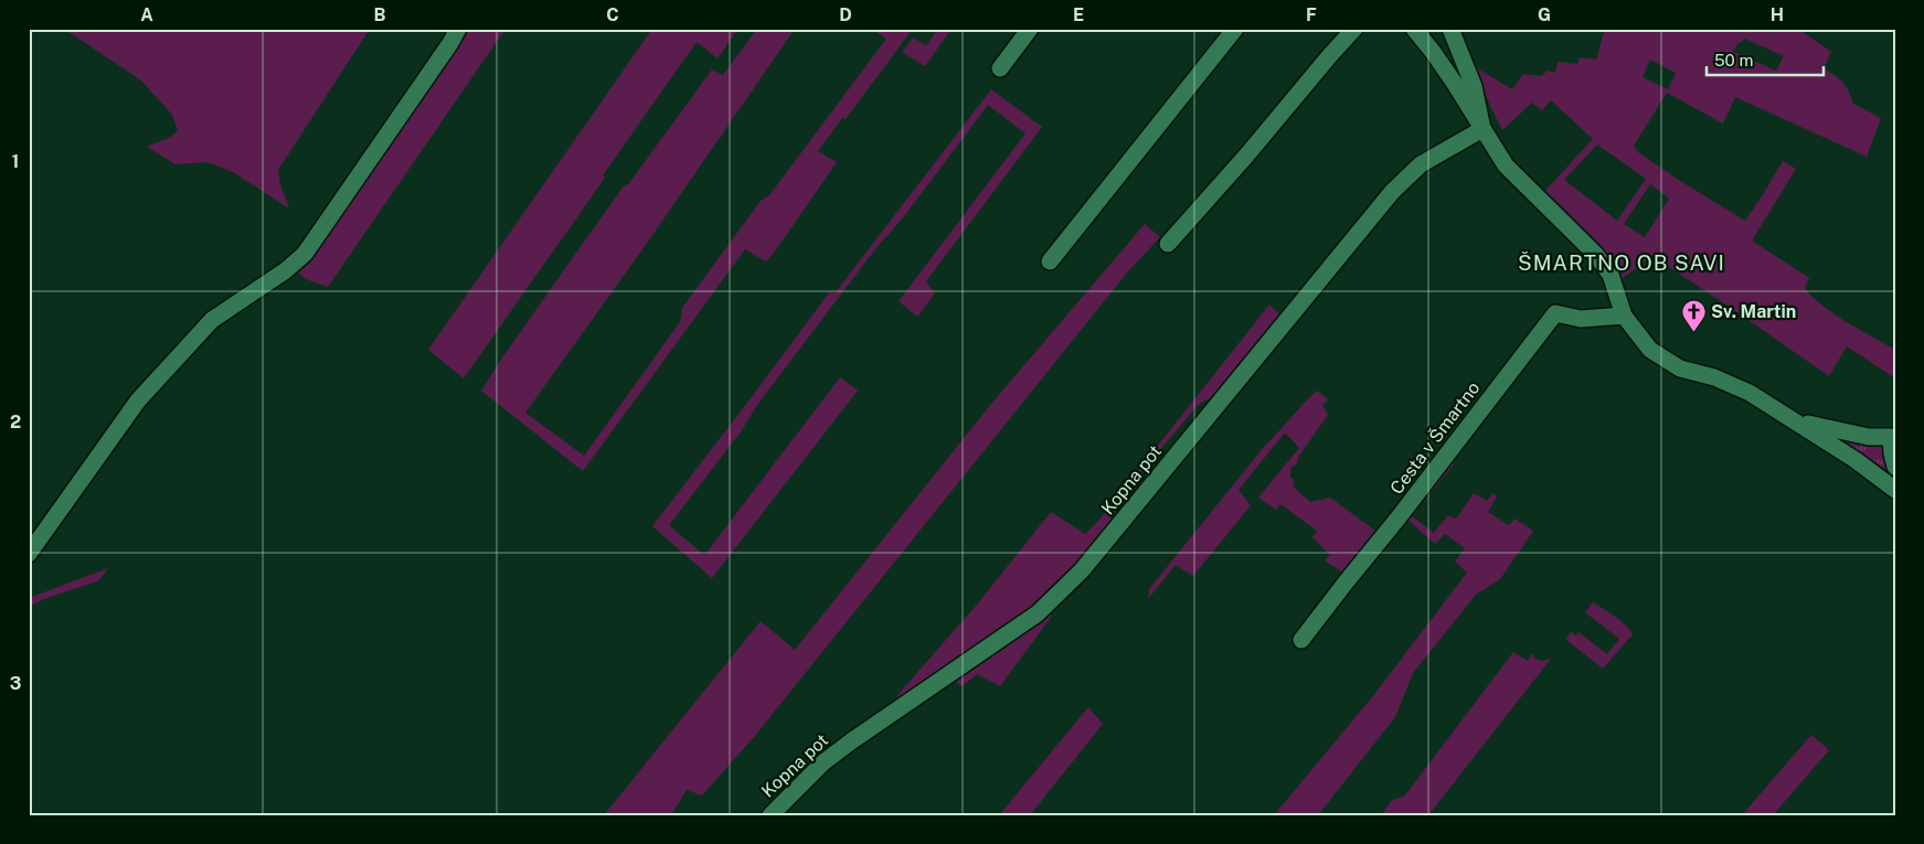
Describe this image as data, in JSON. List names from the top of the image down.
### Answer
{
  "streets": {
    "street": ["Cesta v Šmartno", "Kopna pot"]
  },
  "districts": ["ŠMARTNO OB SAVI"],
  "places": {
    "church": ["Sv. Martin"]
  },
  "scale_bar": "50 m",
  "grid": {
    "columns": [
      "A",
      "B",
      "C",
      "D",
      "E",
      "F",
      "G",
      "H"
    ],
    "rows": ["1", "2", "3"]
  }
}
